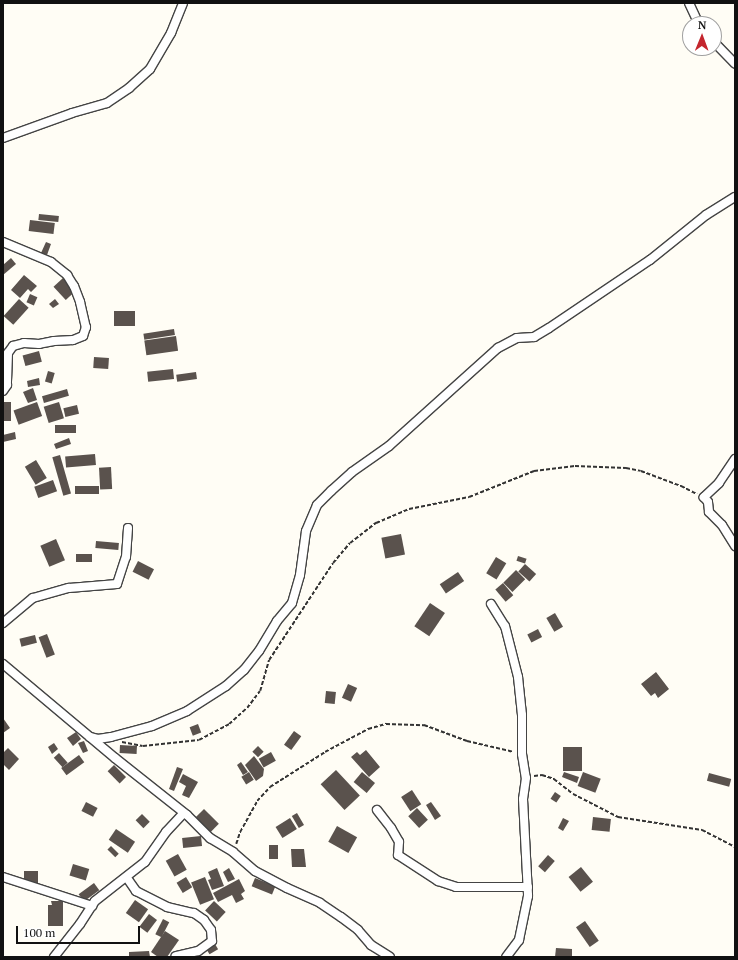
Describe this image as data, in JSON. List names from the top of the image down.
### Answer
{
  "scale_bar": "100 m",
  "north": "top"
}
